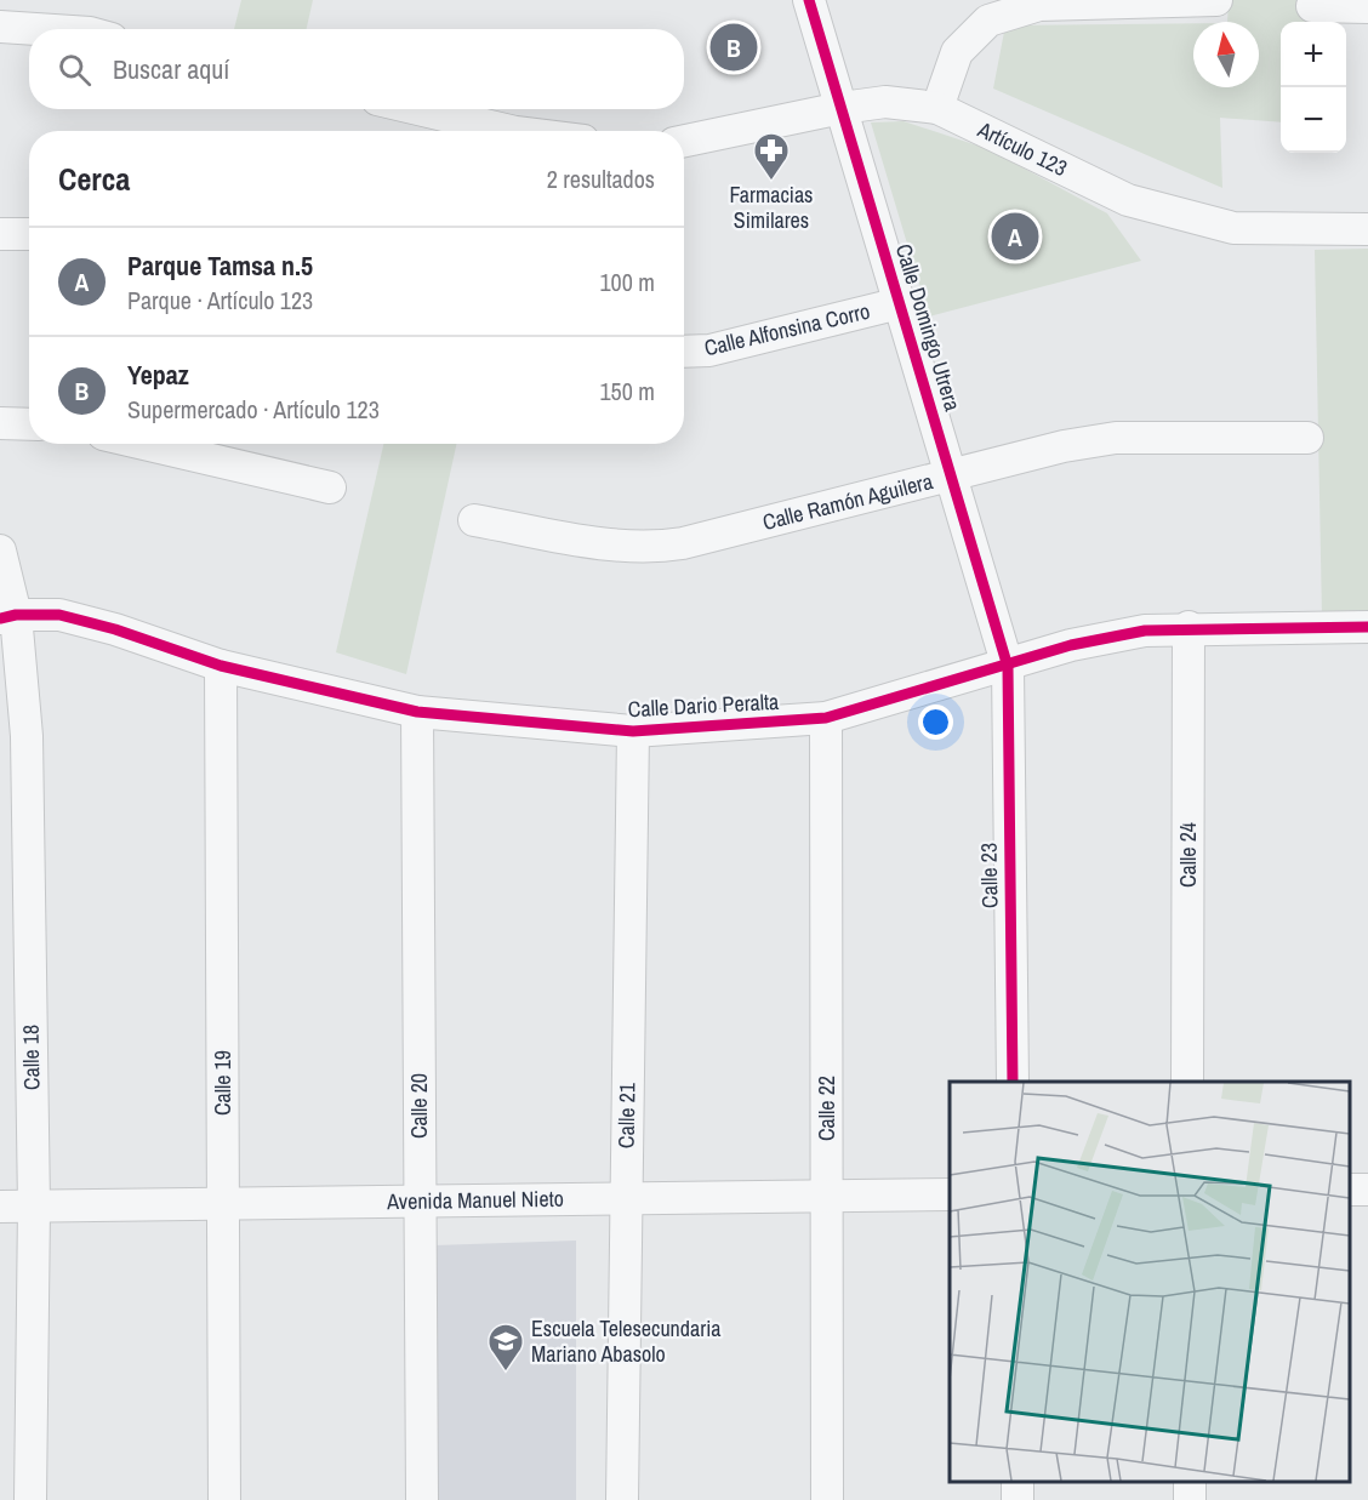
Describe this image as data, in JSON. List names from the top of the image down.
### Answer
{
  "streets": {
    "street": [
      "Artículo 123",
      "Calle Domingo Utrera",
      "Calle Alfonsina Corro",
      "Calle Ramón Aguilera",
      "Calle Dario Peralta",
      "Calle 24",
      "Calle 23",
      "Calle 18",
      "Calle 19",
      "Calle 20",
      "Calle 22",
      "Calle 21",
      "Avenida Manuel Nieto"
    ]
  },
  "crossings": [
    ["Artículo 123", "Calle Domingo Utrera"],
    ["Calle Domingo Utrera", "Calle Alfonsina Corro"],
    ["Calle Domingo Utrera", "Calle Ramón Aguilera"],
    ["Calle Domingo Utrera", "Calle Dario Peralta"],
    ["Calle Domingo Utrera", "Calle 23"],
    ["Calle Dario Peralta", "Calle 24"],
    ["Calle Dario Peralta", "Calle 23"],
    ["Calle Dario Peralta", "Calle 18"],
    ["Calle Dario Peralta", "Calle 19"],
    ["Calle Dario Peralta", "Calle 20"],
    ["Calle Dario Peralta", "Calle 22"],
    ["Calle Dario Peralta", "Calle 21"],
    ["Calle 18", "Avenida Manuel Nieto"],
    ["Calle 19", "Avenida Manuel Nieto"],
    ["Calle 20", "Avenida Manuel Nieto"],
    ["Calle 22", "Avenida Manuel Nieto"],
    ["Calle 21", "Avenida Manuel Nieto"]
  ],
  "places": {
    "pharmacy": ["Farmacias Similares"],
    "school or university": ["Escuela Telesecundaria Mariano Abasolo"]
  },
  "north": "top",
  "page": {
    "pins": ["B", "A"],
    "map_buttons": ["+", "−"],
    "search": "Buscar aquí",
    "heading": ["Cerca", "2 resultados"],
    "list": [
      {
        "mark": "A",
        "name": "Parque Tamsa n.5",
        "note": "Parque · Artículo 123",
        "value": "100 m"
      },
      {
        "mark": "B",
        "name": "Yepaz",
        "note": "Supermercado · Artículo 123",
        "value": "150 m"
      }
    ]
  }
}
